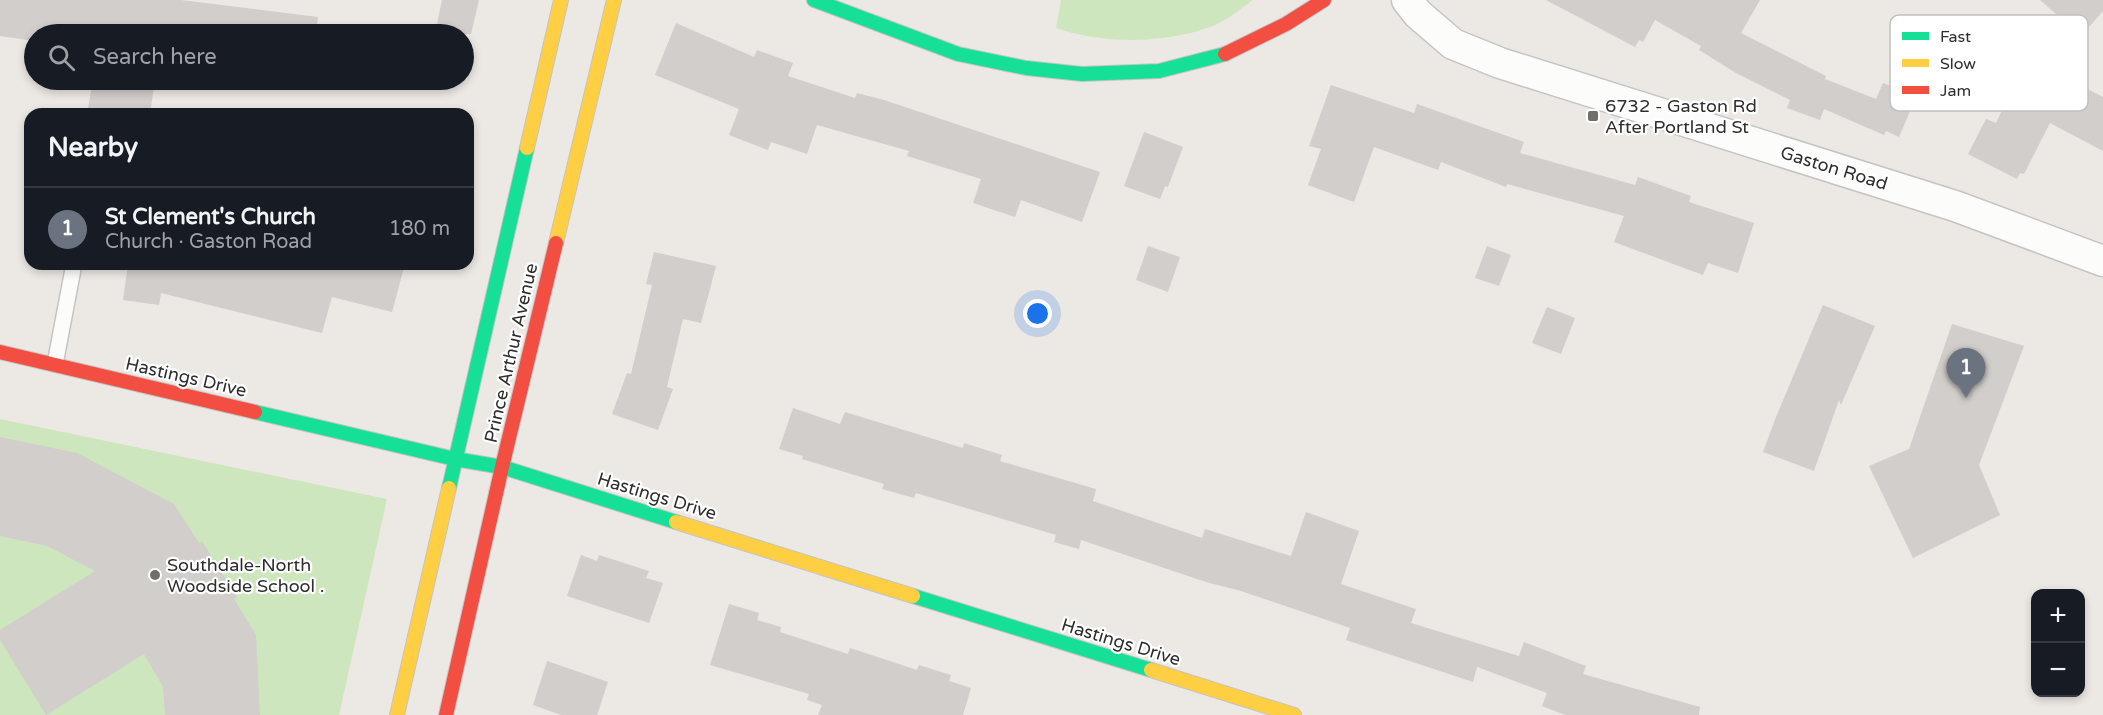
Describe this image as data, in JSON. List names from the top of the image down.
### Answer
{
  "streets": {
    "street": ["Gaston Road", "Prince Arthur Avenue", "Hastings Drive"]
  },
  "crossings": [
    ["Prince Arthur Avenue", "Hastings Drive"]
  ],
  "places": {
    "transit": ["6732 - Gaston Rd After Portland St"],
    "other": ["Southdale-North Woodside School ."]
  },
  "legend": ["Fast", "Slow", "Jam"],
  "page": {
    "search": "Search here",
    "heading": "Nearby",
    "list": [
      {
        "mark": "1",
        "name": "St Clement's Church",
        "note": "Church · Gaston Road",
        "value": "180 m"
      }
    ],
    "pins": "1",
    "map_buttons": ["+", "−"]
  }
}
